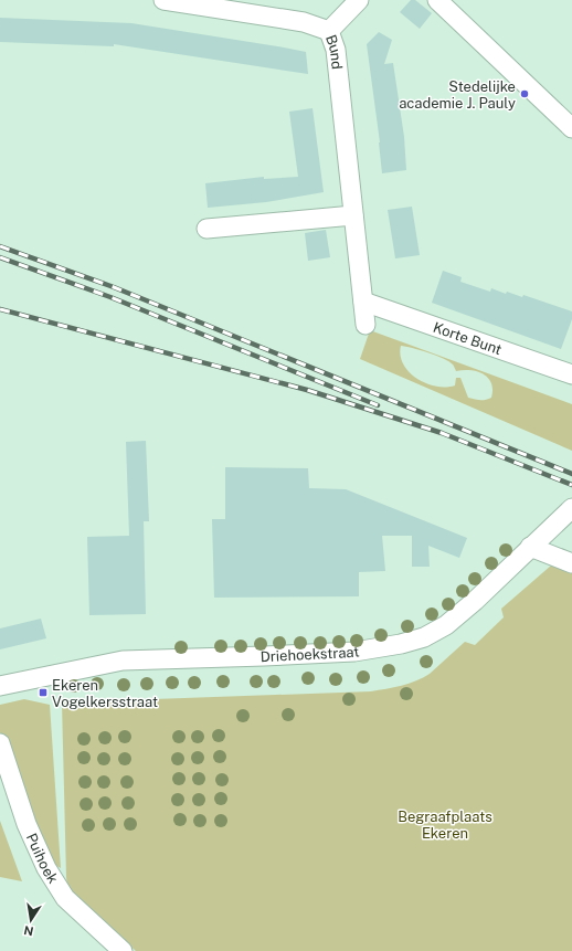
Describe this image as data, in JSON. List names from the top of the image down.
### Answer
{
  "streets": {
    "street": [
      "Bund",
      "Korte Bunt",
      "Driehoekstraat",
      "Puihoek"
    ]
  },
  "crossings": [
    ["Bund", "Korte Bunt"]
  ],
  "parks": ["Begraafplaats Ekeren"],
  "places": {
    "other": ["Stedelijke academie J. Pauly"],
    "transit": ["Ekeren Vogelkersstraat"]
  },
  "north": "bottom"
}
